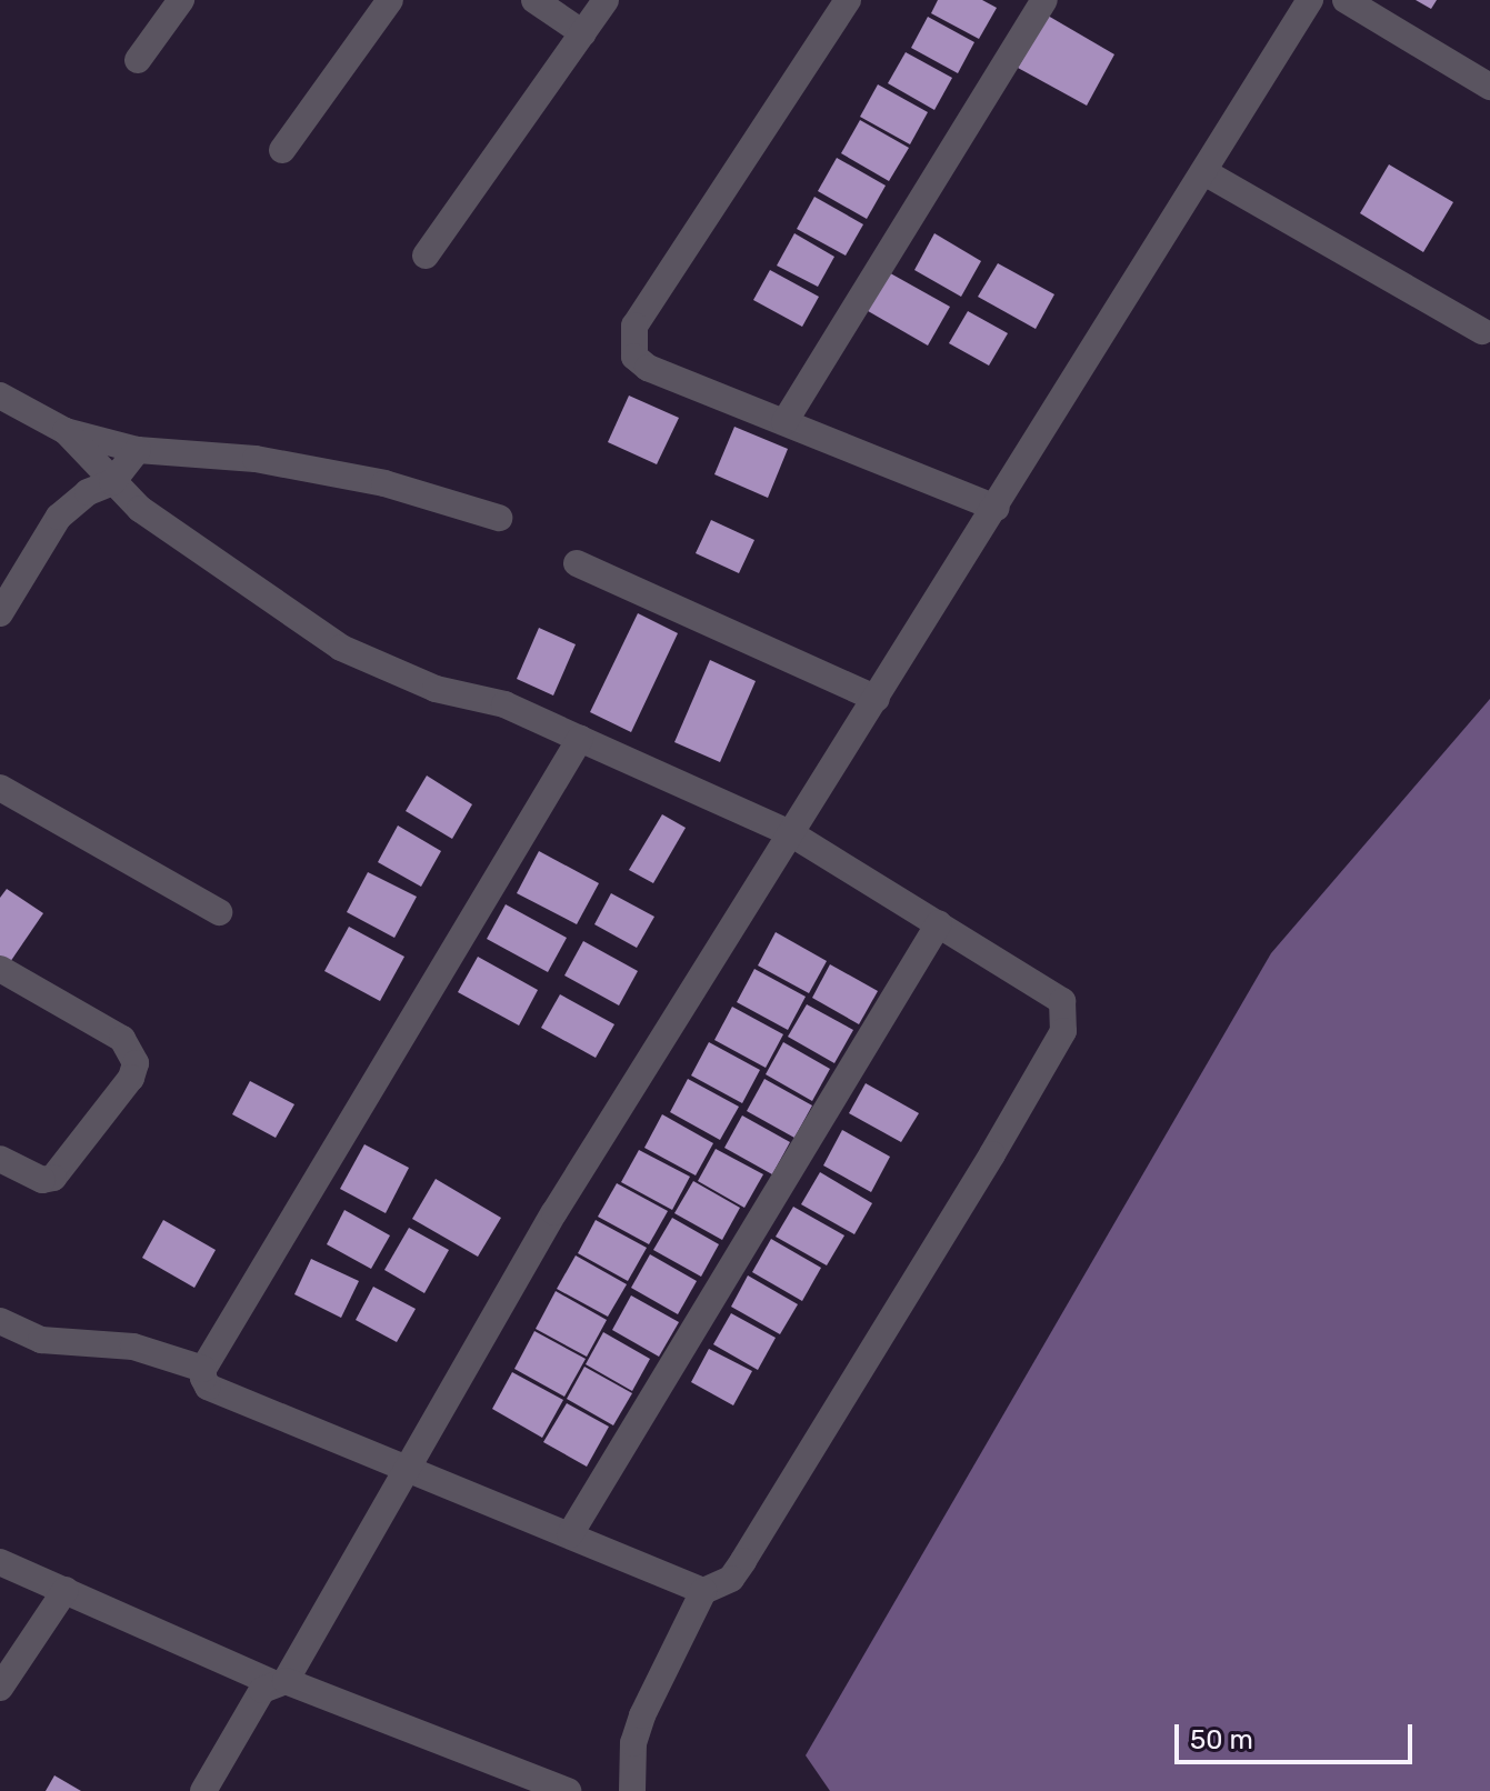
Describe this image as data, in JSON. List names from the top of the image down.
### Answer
{
  "scale_bar": "50 m"
}
